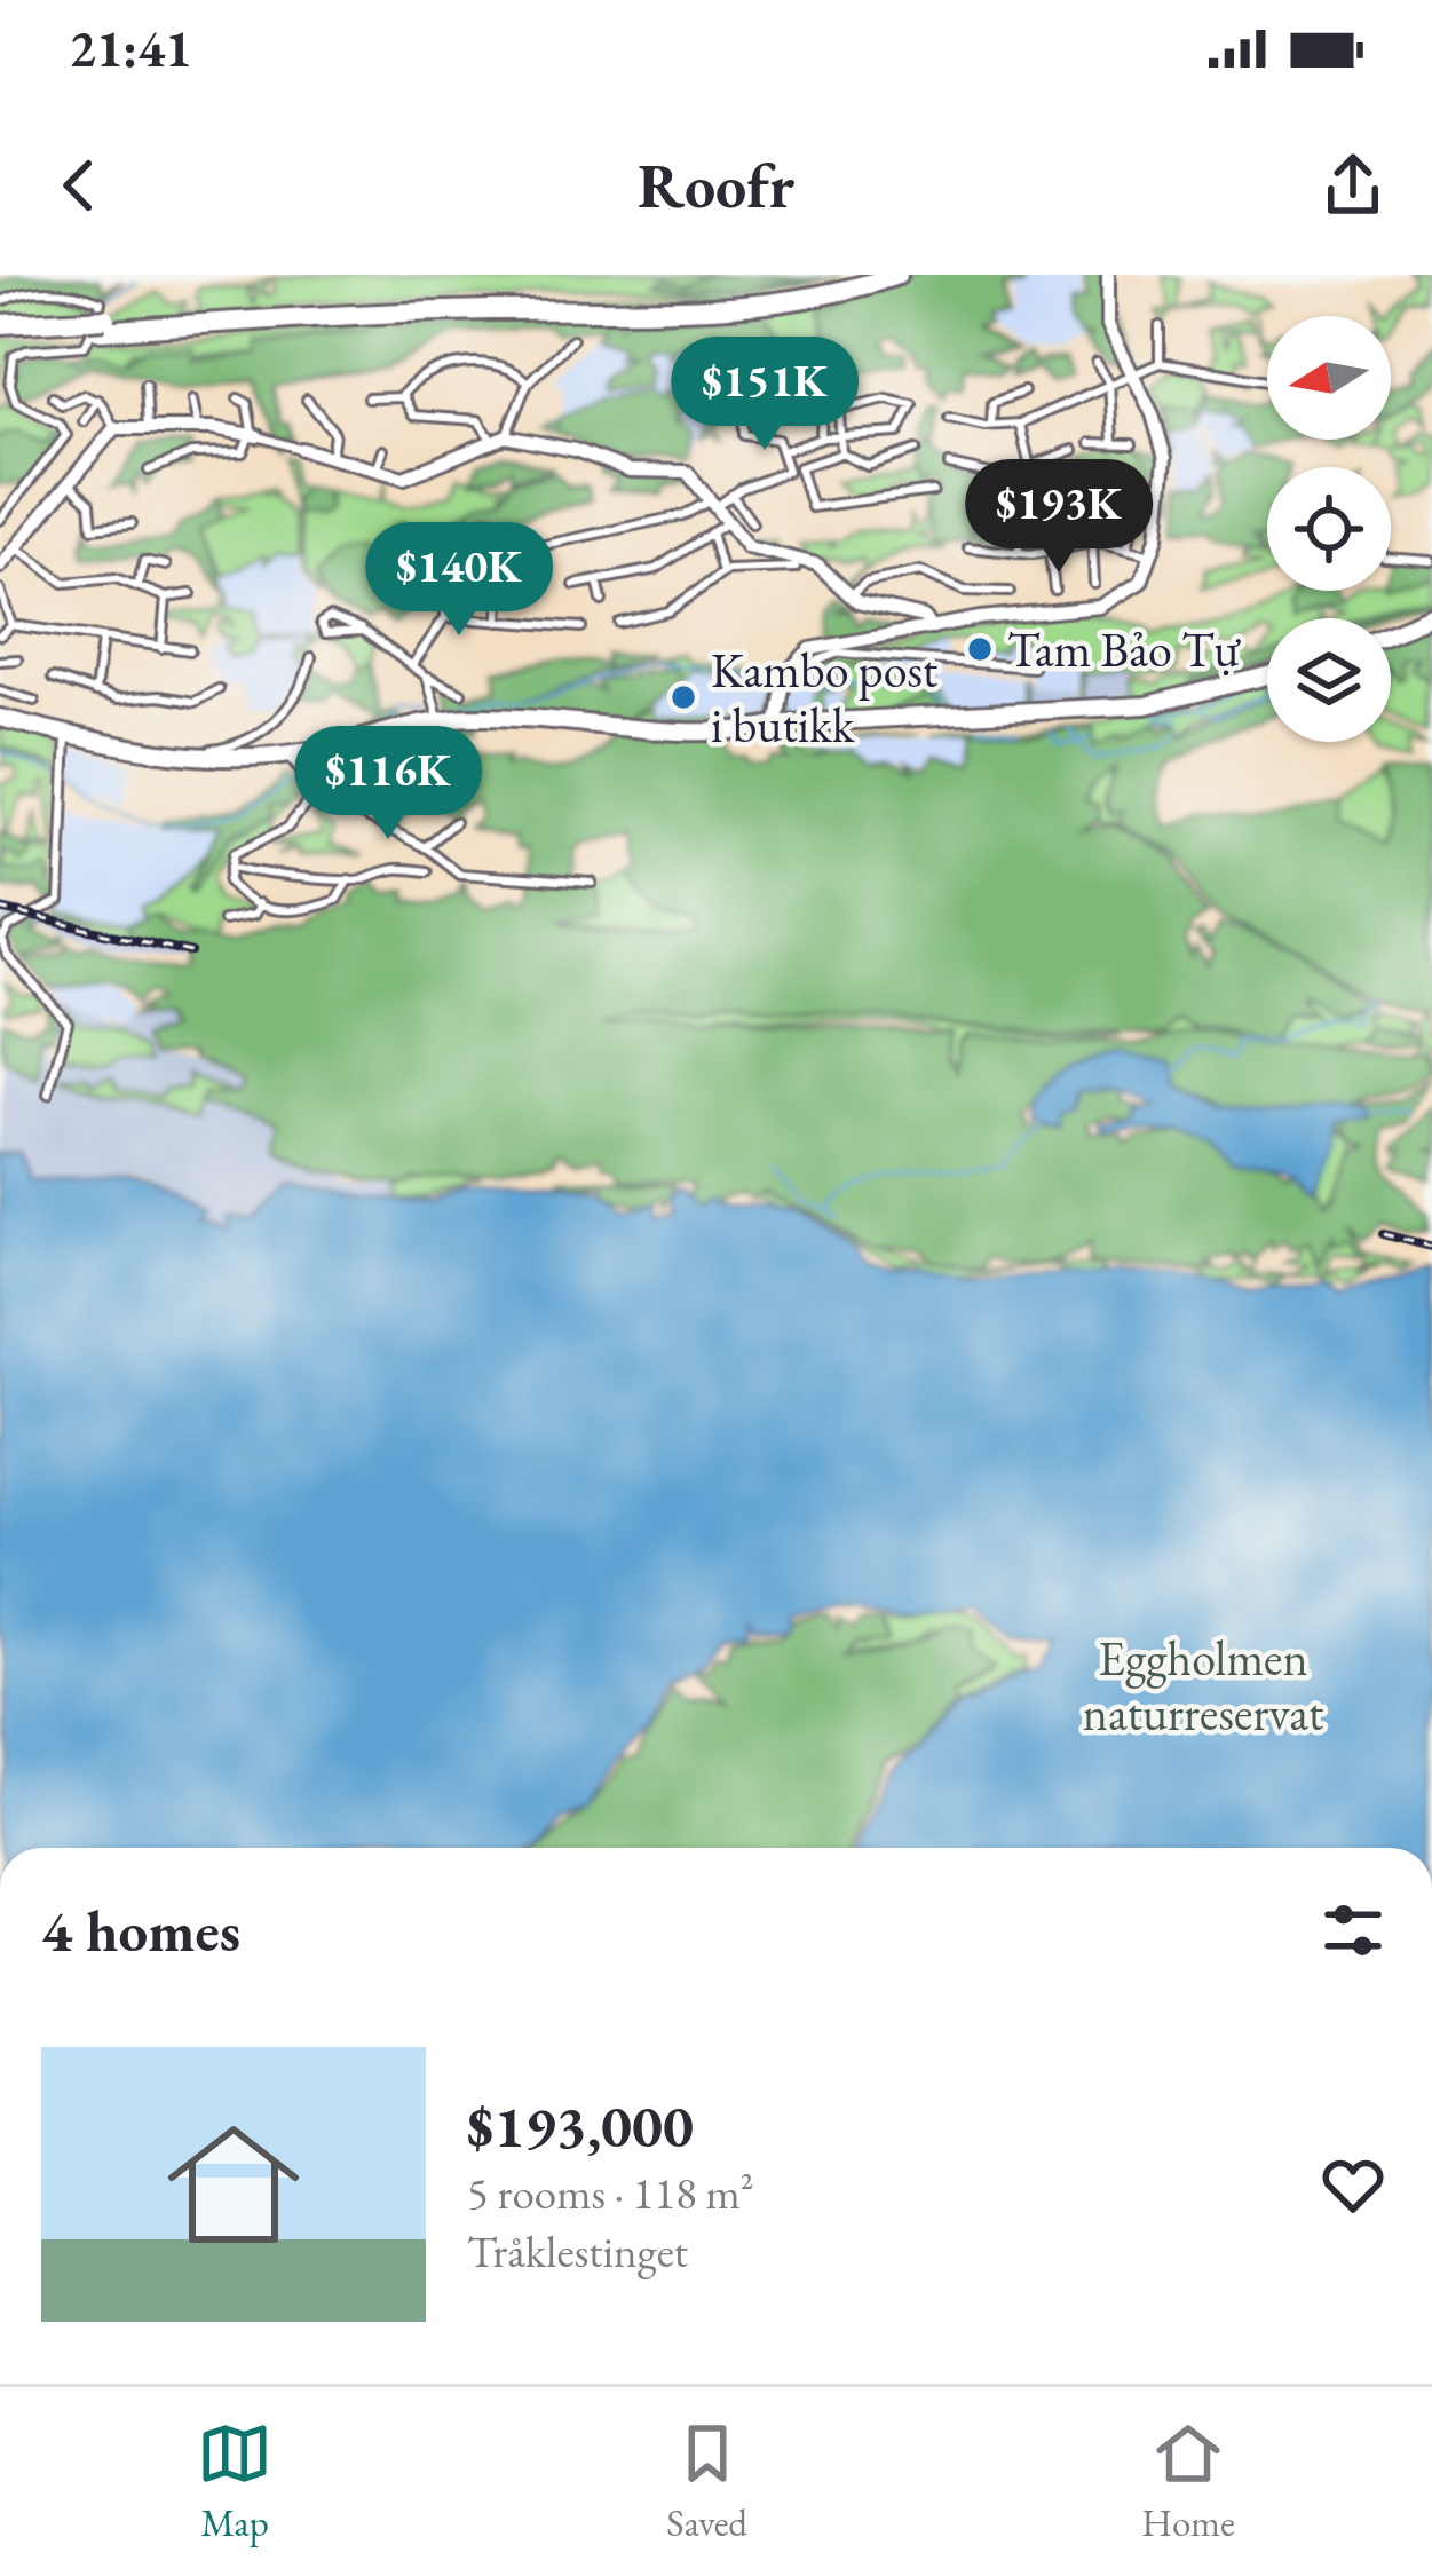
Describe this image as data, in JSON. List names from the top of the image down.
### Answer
{
  "parks": ["Eggholmen naturreservat"],
  "places": ["Tam Bảo Tự", "Kambo post i butikk"],
  "north": "left",
  "page": {
    "status": "21:41",
    "header": "Roofr",
    "price": [
      "$151K",
      "$193K",
      "$140K",
      "$116K"
    ],
    "heading": "4 homes",
    "list": [
      {
        "name": "$193,000",
        "note": "5 rooms · 118 m² · Tråklestinget"
      }
    ],
    "tabs": ["Map", "Saved", "Home"]
  }
}
